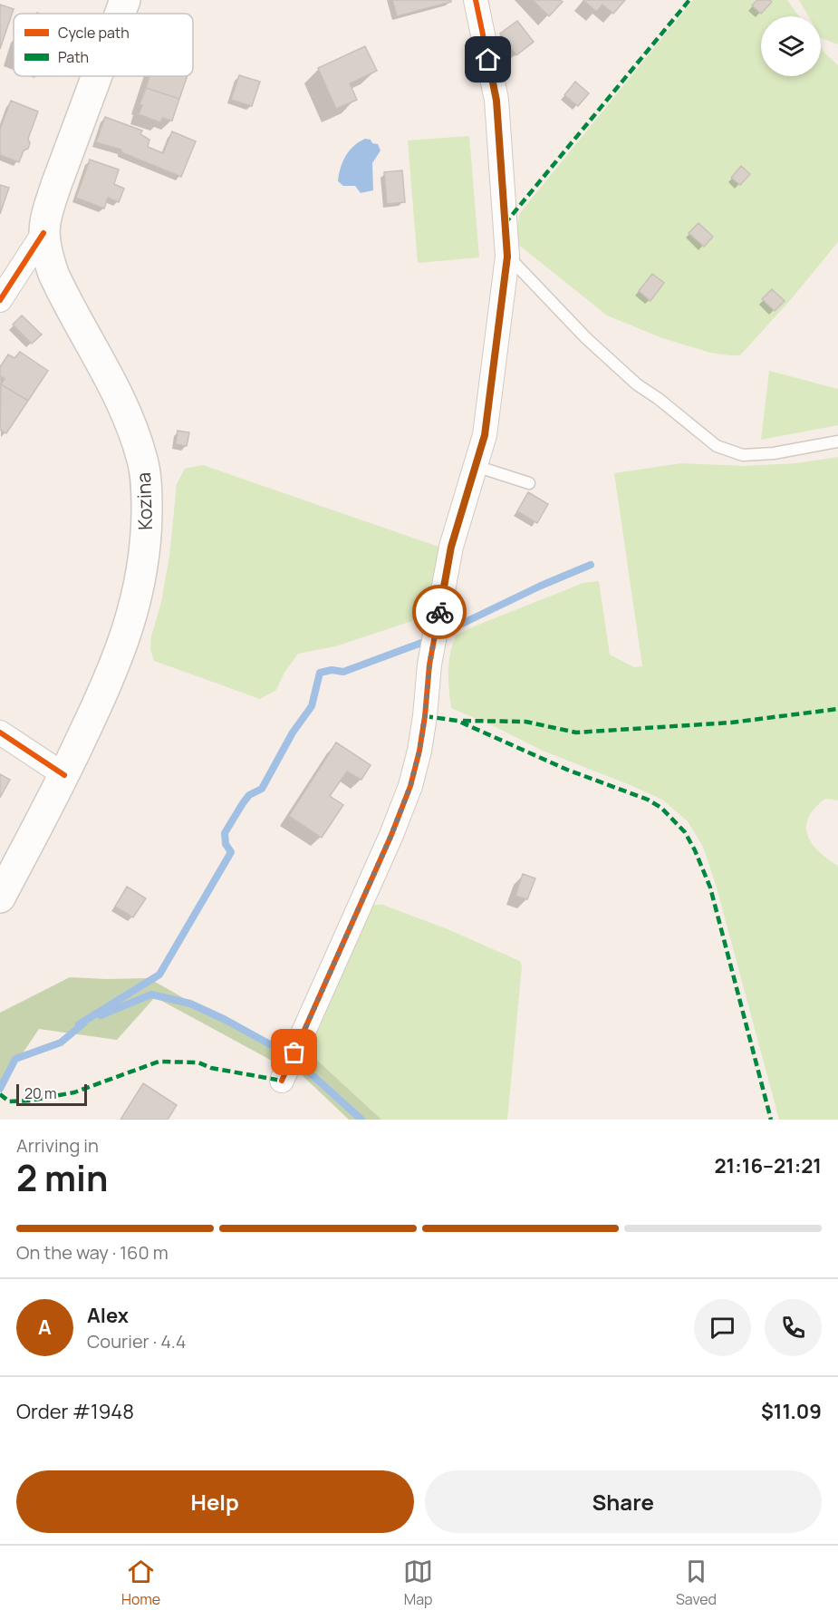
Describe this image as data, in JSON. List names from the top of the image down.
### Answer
{
  "streets": {
    "main road": ["Kozina"]
  },
  "legend": ["Cycle path", "Path"],
  "scale_bar": "20 m",
  "page": {
    "scale": "20 m",
    "heading": ["2 min", "Arriving in", "21:16–21:21"],
    "panel": [
      "Alex",
      "Courier · 4.4",
      "Order #1948",
      "$11.09"
    ],
    "bar": "On the way · 160 m",
    "round": "A",
    "buttons": ["Help", "Share"],
    "tabs": ["Home", "Map", "Saved"]
  }
}
